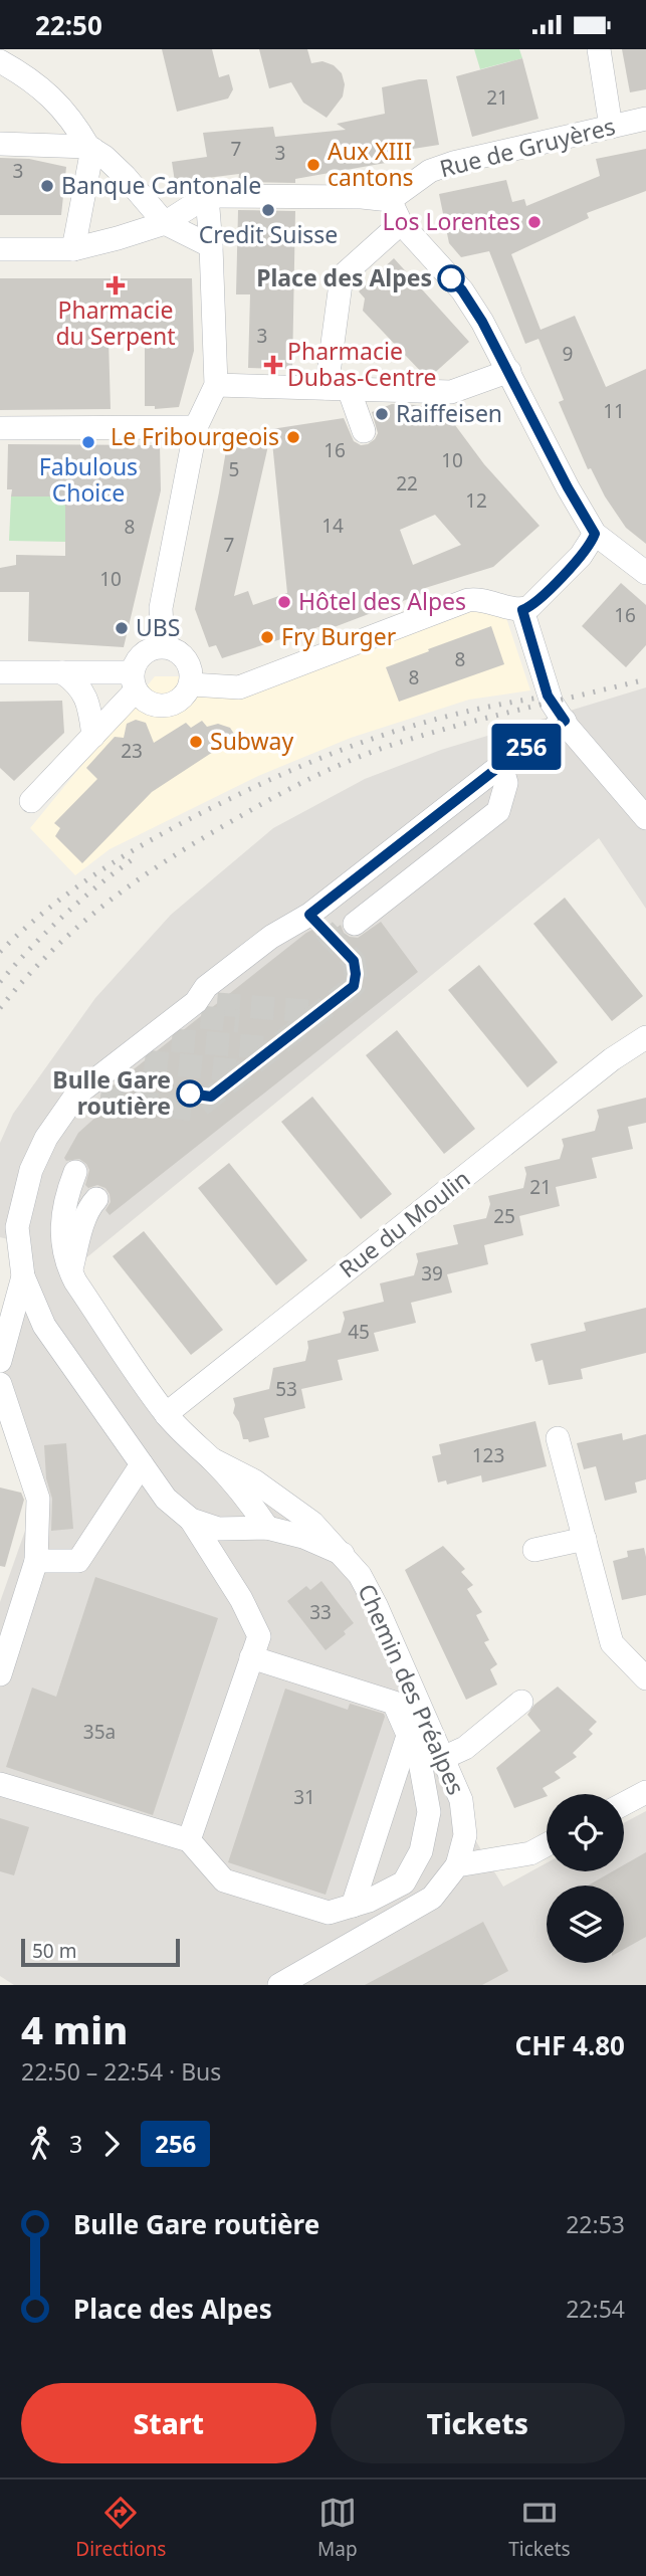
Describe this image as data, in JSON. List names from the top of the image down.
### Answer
{
  "streets": {
    "street": ["Rue de Gruyères", "Rue du Moulin", "Chemin des Préalpes"]
  },
  "crossings": [
    ["Rue du Moulin", "Chemin des Préalpes"]
  ],
  "places": {
    "other": [
      "Aux XIII cantons",
      "Banque Cantonale",
      "Credit Suisse",
      "Los Lorentes",
      "Place des Alpes",
      "Raiffeisen",
      "Le Fribourgeois",
      "Fabulous Choice",
      "Hôtel des Alpes",
      "UBS",
      "Fry Burger",
      "Subway",
      "Bulle Gare routière"
    ],
    "health": ["Pharmacie du Serpent", "Pharmacie Dubas-Centre"]
  },
  "lines": ["bus line 256"],
  "house_numbers": [
    "21",
    "7",
    "3",
    "3",
    "3",
    "9",
    "11",
    "16",
    "10",
    "5",
    "22",
    "12",
    "14",
    "8",
    "7",
    "10",
    "16",
    "8",
    "8",
    "23",
    "21",
    "25",
    "39",
    "45",
    "53",
    "123",
    "33",
    "35a",
    "31"
  ],
  "scale_bar": "50 m",
  "page": {
    "status": "22:50",
    "on_map": "256",
    "scale": "50 m",
    "heading": ["4 min", "22:50 – 22:54 · Bus", "CHF 4.80"],
    "legs": ["3", "256"],
    "list": [
      {
        "name": "Bulle Gare routière",
        "value": "22:53"
      },
      {
        "name": "Place des Alpes",
        "value": "22:54"
      }
    ],
    "buttons": ["Start", "Tickets"],
    "tabs": ["Directions", "Map", "Tickets"]
  }
}
